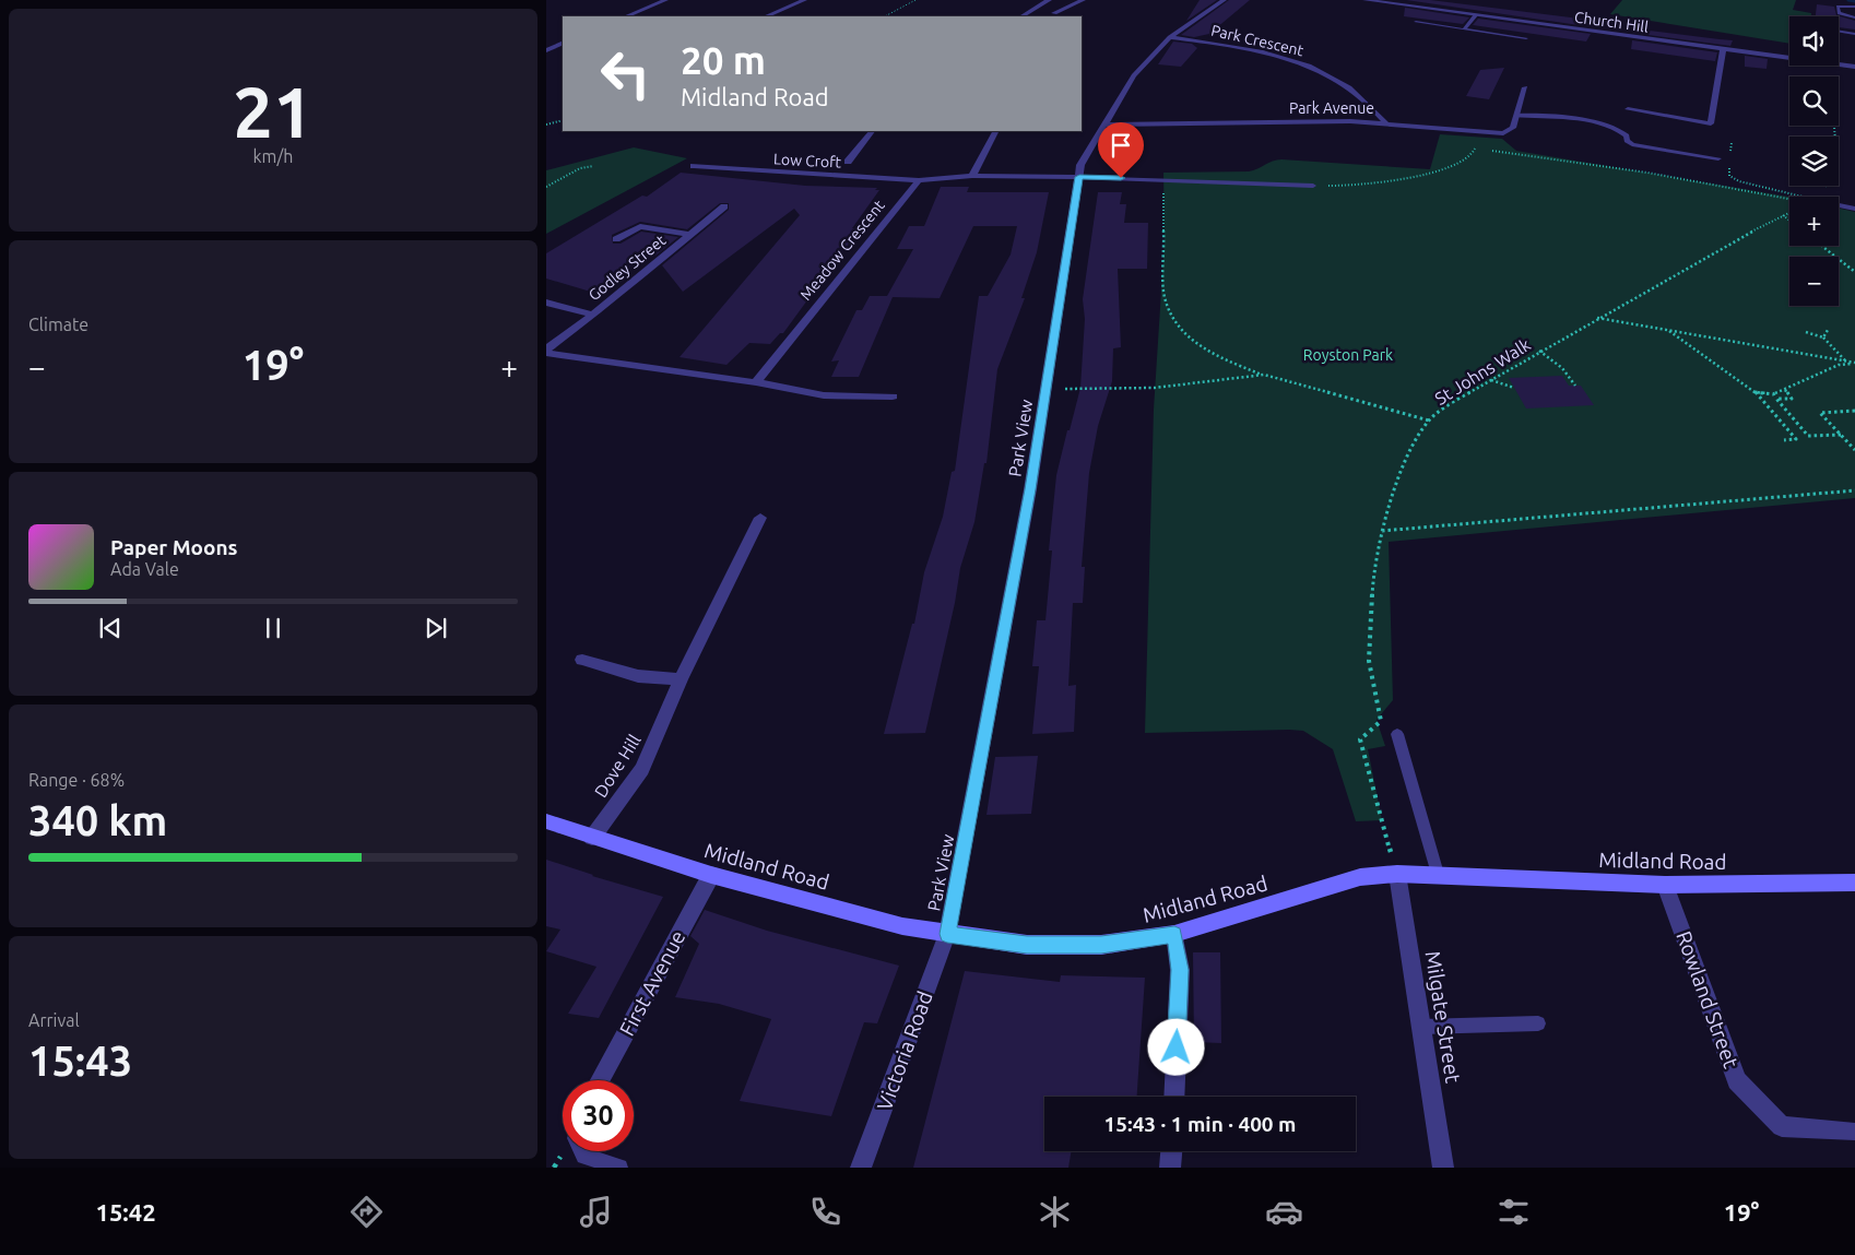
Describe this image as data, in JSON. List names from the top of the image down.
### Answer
{
  "streets": {
    "main road": ["Midland Road"],
    "street": [
      "Church Hill",
      "Park Crescent",
      "Park Avenue",
      "Low Croft",
      "Meadow Crescent",
      "Godley Street",
      "Park View",
      "Dove Hill",
      "First Avenue",
      "Rowland Street",
      "Milgate Street",
      "Victoria Road"
    ],
    "path": ["St Johns Walk"]
  },
  "crossings": [
    ["Park Crescent", "Park Avenue"],
    ["Park Crescent", "Park View"],
    ["Park Avenue", "Park View"],
    ["Low Croft", "Meadow Crescent"],
    ["St Johns Walk", "Midland Road"],
    ["St Johns Walk", "Milgate Street"],
    ["Park View", "Midland Road"],
    ["Park View", "Victoria Road"],
    ["Dove Hill", "Midland Road"],
    ["Midland Road", "First Avenue"],
    ["Midland Road", "Rowland Street"],
    ["Midland Road", "Milgate Street"],
    ["Midland Road", "Victoria Road"]
  ],
  "parks": ["Royston Park"],
  "page": {
    "tile": [
      ["21", "km/h"],
      "Climate",
      ["Range · 68%", "340 km"],
      ["Arrival", "15:43"]
    ],
    "map_buttons": ["+", "−"],
    "turn": ["20 m", "Midland Road"],
    "heat": ["−", "19°", "+"],
    "song": ["Paper Moons", "Ada Vale"],
    "limit": "30",
    "trip": "15:43 · 1 min · 400 m",
    "tabs": ["15:42", "19°"]
  }
}
